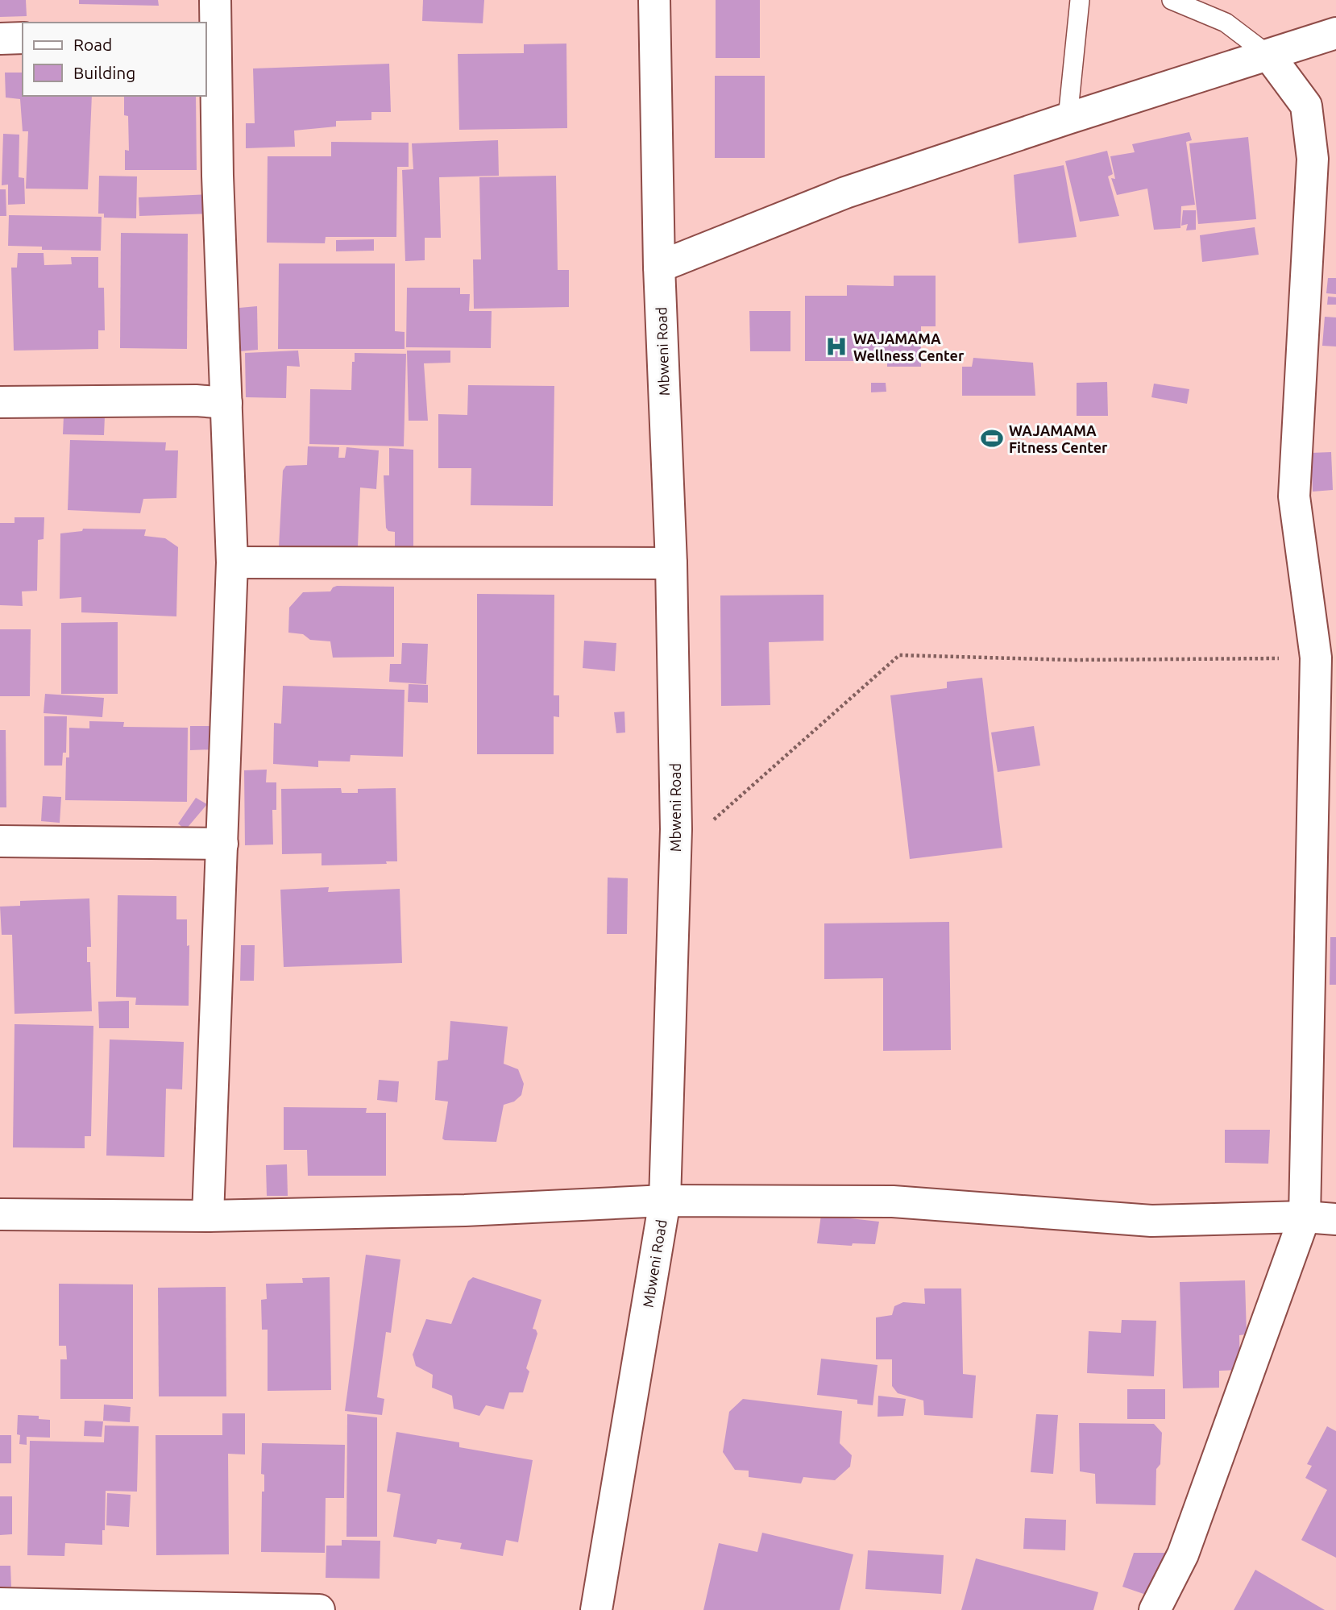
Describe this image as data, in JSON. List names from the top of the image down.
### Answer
{
  "streets": {
    "street": ["Mbweni Road"]
  },
  "places": {
    "hospital": ["WAJAMAMA Wellness Center"],
    "sports": ["WAJAMAMA Fitness Center"]
  },
  "legend": ["Road", "Building"]
}
